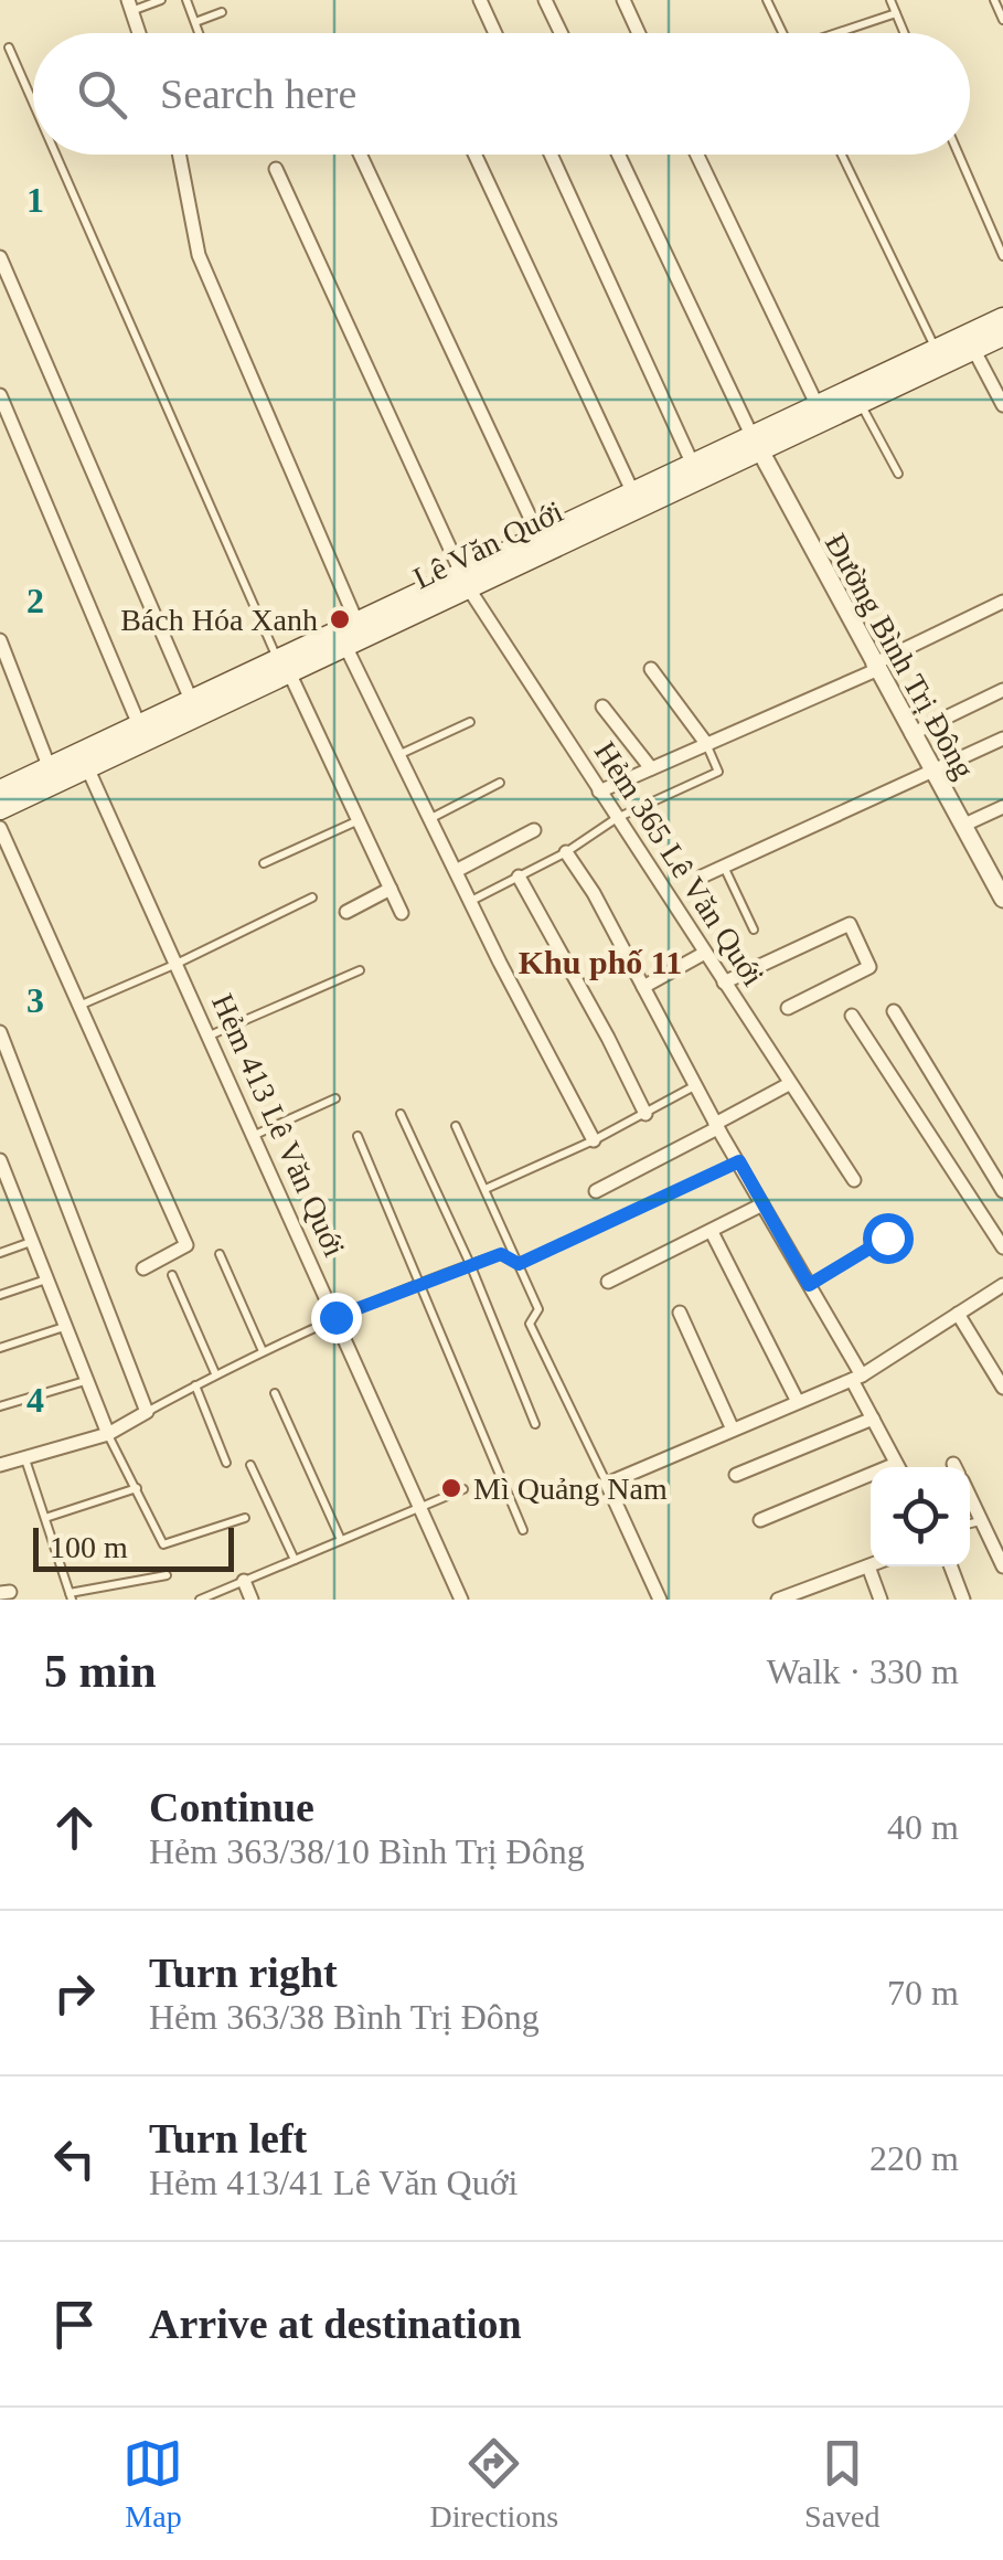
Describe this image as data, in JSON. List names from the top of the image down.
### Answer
{
  "streets": {
    "main road": ["Lê Văn Quới"],
    "street": ["Đường Bình Trị Đông", "Hẻm 365 Lê Văn Quới", "Hẻm 413 Lê Văn Quới"]
  },
  "crossings": [
    ["Lê Văn Quới", "Đường Bình Trị Đông"],
    ["Lê Văn Quới", "Hẻm 365 Lê Văn Quới"],
    ["Lê Văn Quới", "Hẻm 413 Lê Văn Quới"]
  ],
  "districts": ["Khu phố 11"],
  "places": ["Bách Hóa Xanh", "Mì Quảng Nam"],
  "scale_bar": "100 m",
  "page": {
    "search": "Search here",
    "scale": "100 m",
    "heading": ["5 min", "Walk · 330 m"],
    "list": [
      ["Continue", "Hẻm 363/38/10 Bình Trị Đông", "40 m"],
      ["Turn right", "Hẻm 363/38 Bình Trị Đông", "70 m"],
      ["Turn left", "Hẻm 413/41 Lê Văn Quới", "220 m"],
      "Arrive at destination"
    ],
    "nav": ["Map", "Directions", "Saved"]
  },
  "grid": {
    "rows": [
      "1",
      "2",
      "3",
      "4"
    ]
  }
}
